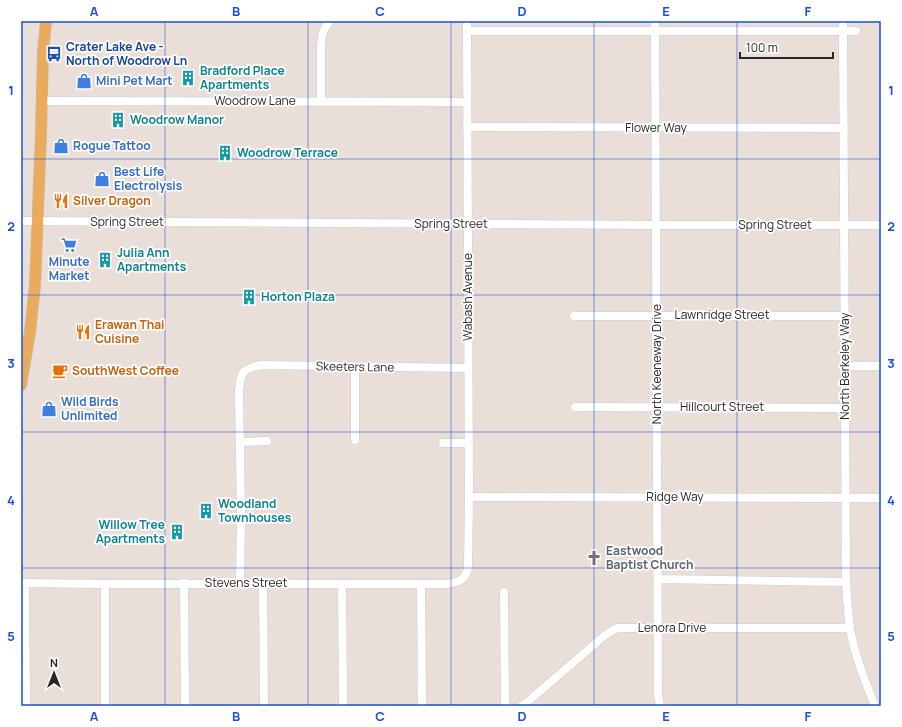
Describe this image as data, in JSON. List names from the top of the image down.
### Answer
{
  "streets": {
    "street": [
      "Woodrow Lane",
      "Flower Way",
      "Spring Street",
      "Wabash Avenue",
      "Lawnridge Street",
      "North Keeneway Drive",
      "North Berkeley Way",
      "Skeeters Lane",
      "Hillcourt Street",
      "Ridge Way",
      "Stevens Street",
      "Lenora Drive"
    ]
  },
  "crossings": [
    ["Woodrow Lane", "Wabash Avenue"],
    ["Flower Way", "Wabash Avenue"],
    ["Flower Way", "North Keeneway Drive"],
    ["Flower Way", "North Berkeley Way"],
    ["Spring Street", "Wabash Avenue"],
    ["Spring Street", "North Keeneway Drive"],
    ["Spring Street", "North Berkeley Way"],
    ["Wabash Avenue", "Skeeters Lane"],
    ["Wabash Avenue", "Ridge Way"],
    ["Wabash Avenue", "Stevens Street"],
    ["Lawnridge Street", "North Keeneway Drive"],
    ["Lawnridge Street", "North Berkeley Way"],
    ["North Keeneway Drive", "Hillcourt Street"],
    ["North Keeneway Drive", "Ridge Way"],
    ["North Keeneway Drive", "Lenora Drive"],
    ["North Berkeley Way", "Hillcourt Street"],
    ["North Berkeley Way", "Ridge Way"],
    ["North Berkeley Way", "Lenora Drive"]
  ],
  "places": {
    "bus stop": ["Crater Lake Ave - North of Woodrow Ln"],
    "building": [
      "Bradford Place Apartments",
      "Woodrow Manor",
      "Woodrow Terrace",
      "Julia Ann Apartments",
      "Horton Plaza",
      "Woodland Townhouses",
      "Willow Tree Apartments"
    ],
    "shop": [
      "Mini Pet Mart",
      "Rogue Tattoo",
      "Best Life Electrolysis",
      "Wild Birds Unlimited"
    ],
    "restaurant": ["Silver Dragon", "Erawan Thai Cuisine"],
    "supermarket": ["Minute Market"],
    "cafe": ["SouthWest Coffee"],
    "church": ["Eastwood Baptist Church"]
  },
  "scale_bar": "100 m",
  "north": "top",
  "grid": {
    "columns": [
      "A",
      "B",
      "C",
      "D",
      "E",
      "F"
    ],
    "rows": [
      "1",
      "2",
      "3",
      "4",
      "5"
    ]
  }
}
